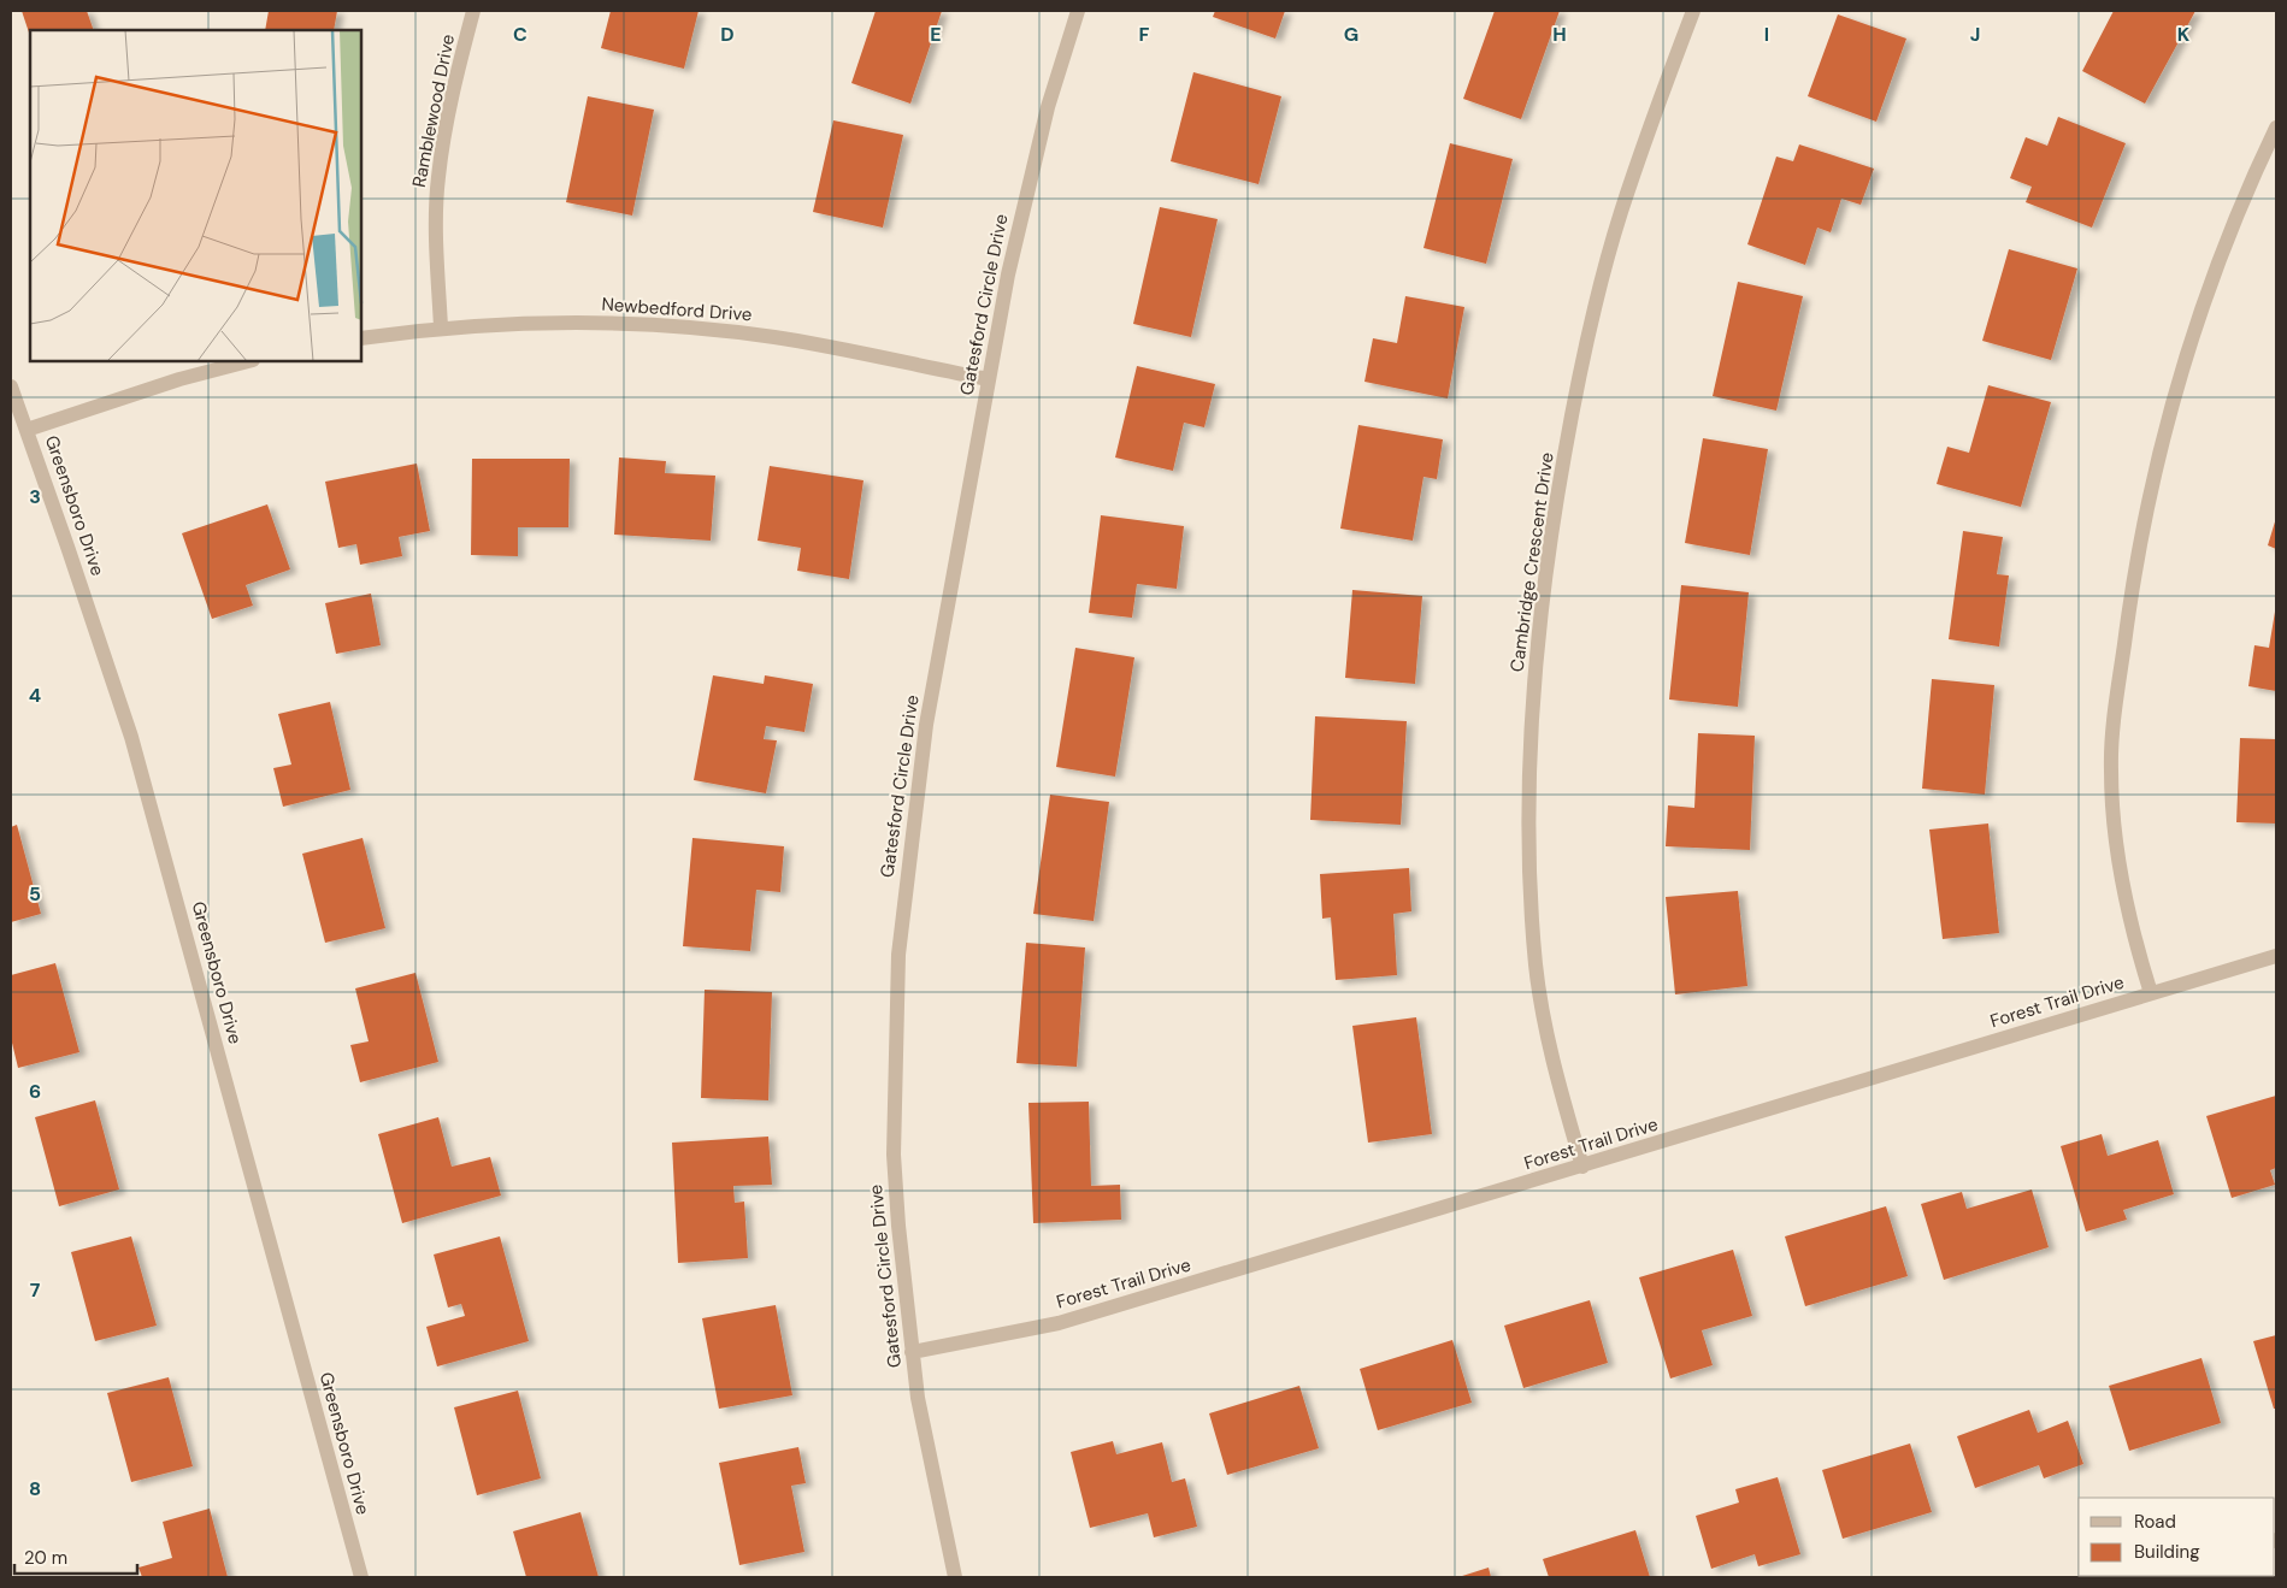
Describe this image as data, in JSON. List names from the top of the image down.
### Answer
{
  "streets": {
    "street": [
      "Ramblewood Drive",
      "Gatesford Circle Drive",
      "Newbedford Drive",
      "Greensboro Drive",
      "Cambridge Crescent Drive",
      "Forest Trail Drive"
    ]
  },
  "crossings": [
    ["Ramblewood Drive", "Newbedford Drive"],
    ["Gatesford Circle Drive", "Newbedford Drive"],
    ["Gatesford Circle Drive", "Forest Trail Drive"],
    ["Cambridge Crescent Drive", "Forest Trail Drive"]
  ],
  "legend": ["Road", "Building"],
  "scale_bar": "20 m",
  "grid": {
    "columns": [
      "C",
      "D",
      "E",
      "F",
      "G",
      "H",
      "I",
      "J",
      "K"
    ],
    "rows": [
      "3",
      "4",
      "5",
      "6",
      "7",
      "8"
    ]
  }
}
